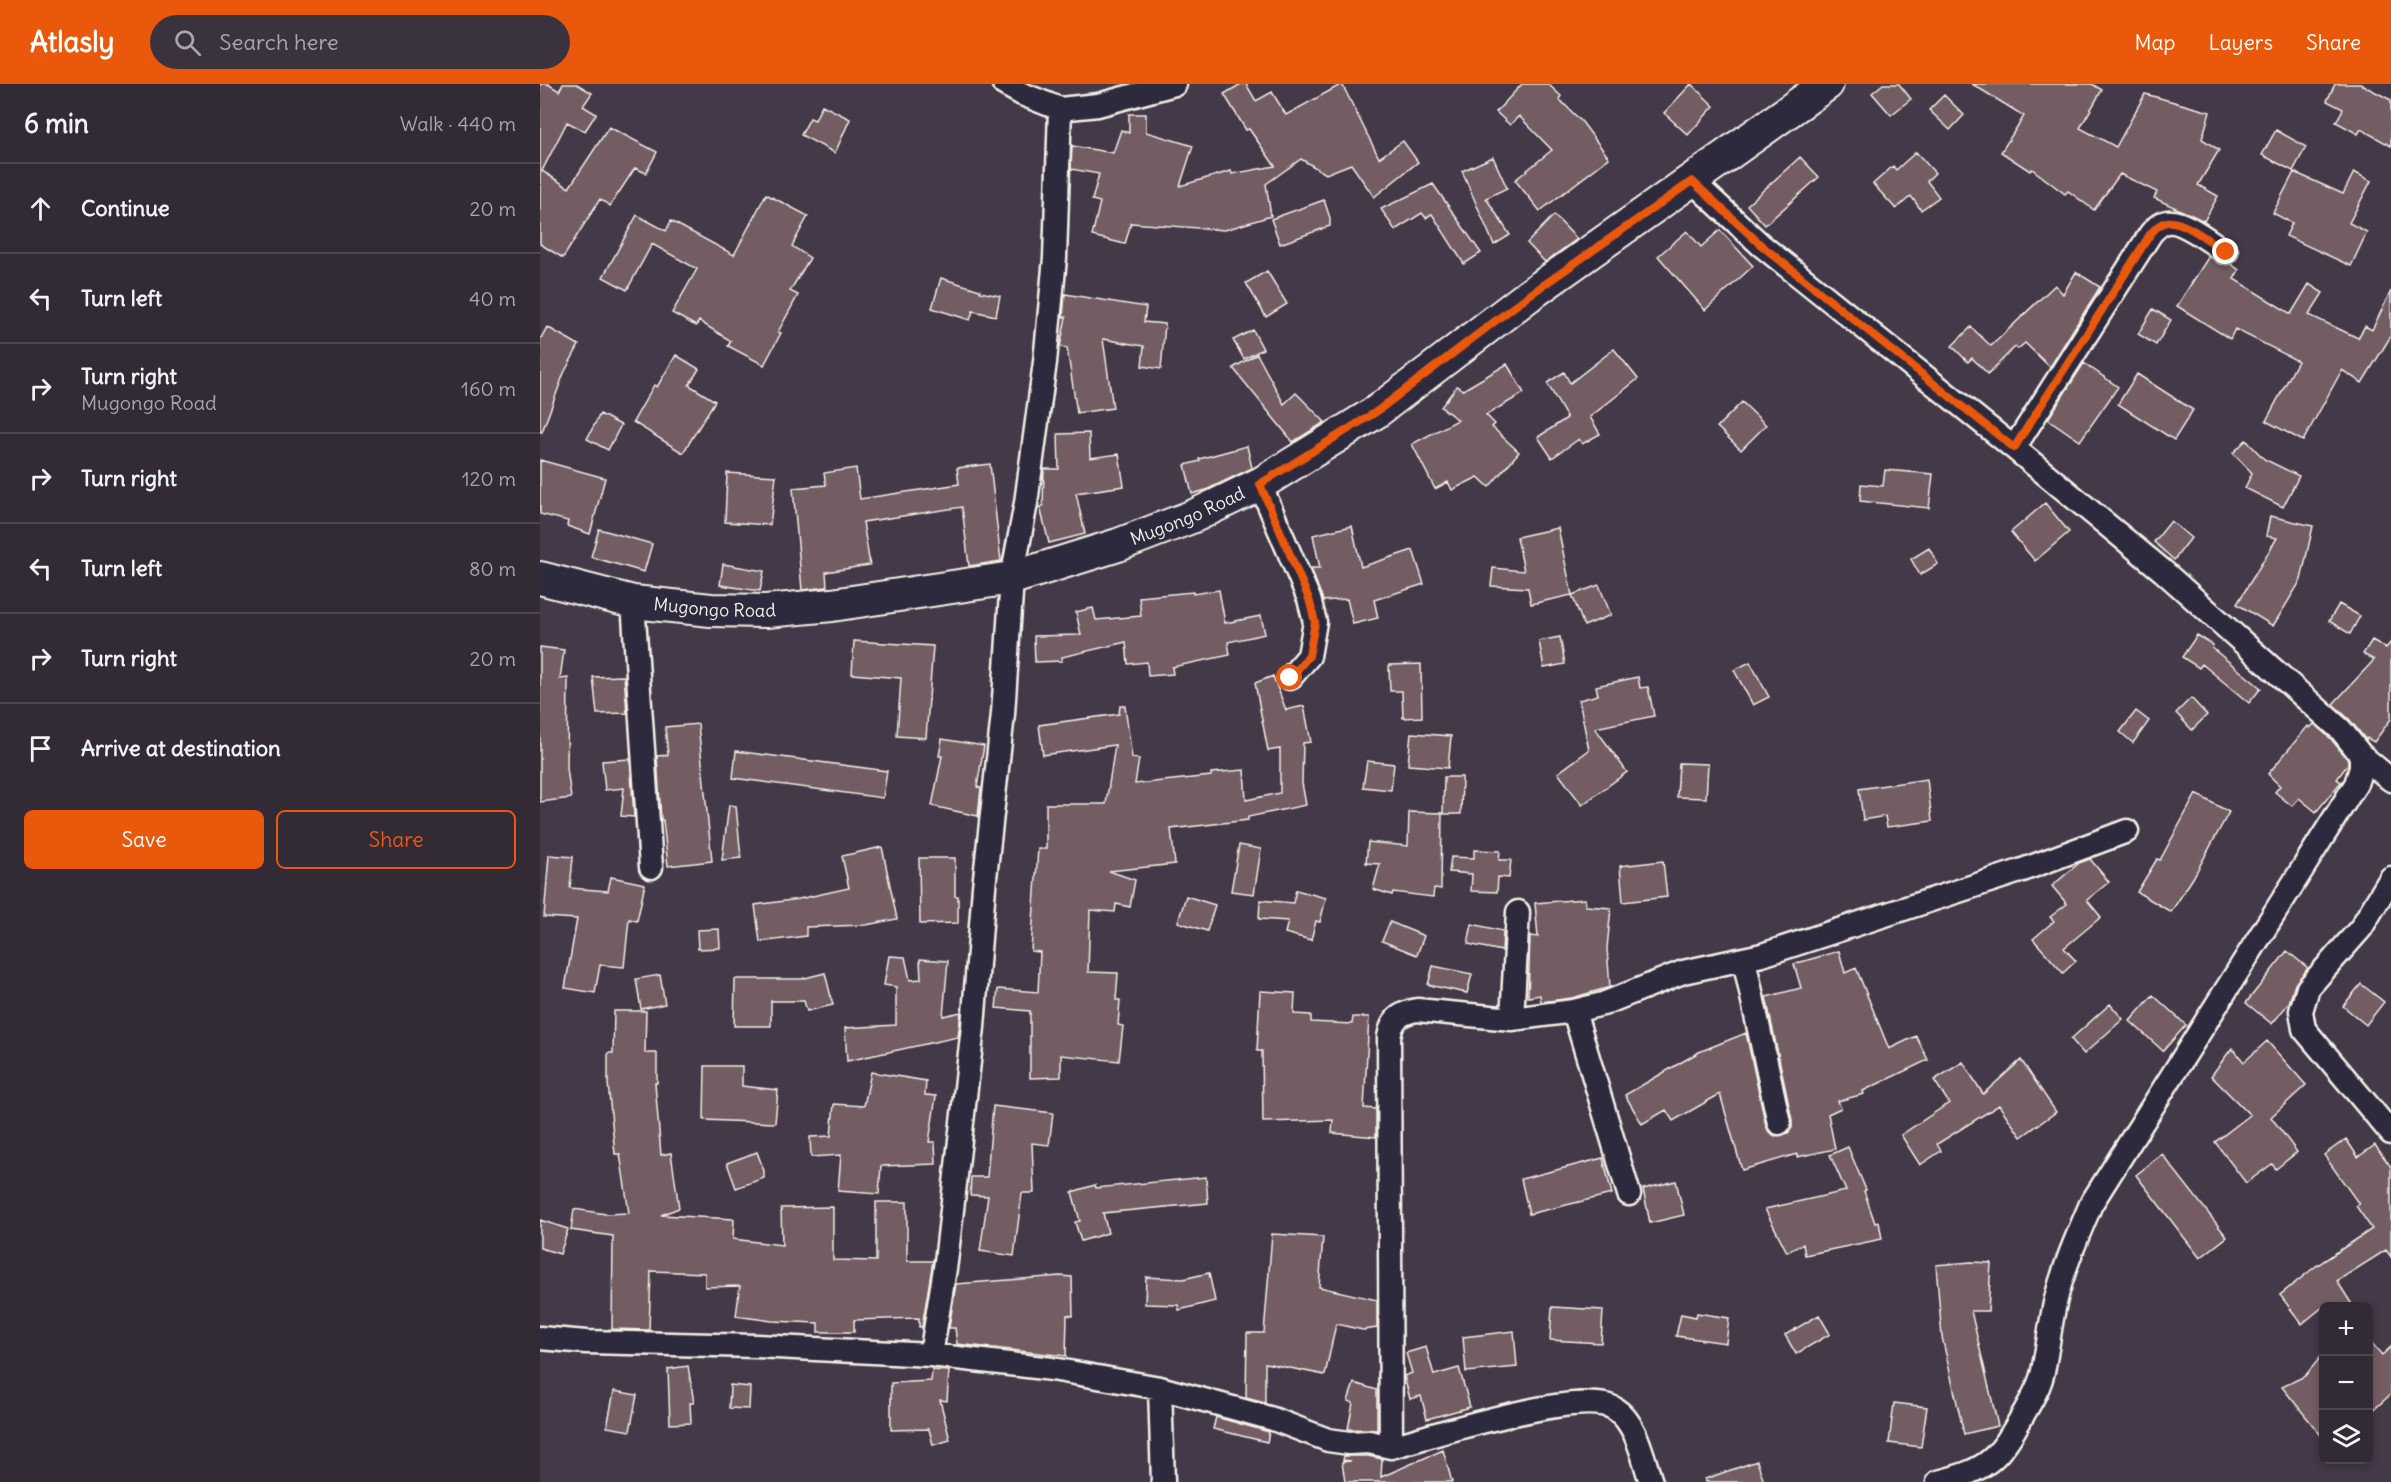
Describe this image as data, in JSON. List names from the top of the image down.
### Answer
{
  "streets": {
    "street": ["Mugongo Road"]
  },
  "page": {
    "header": "Atlasly",
    "search": "Search here",
    "nav": ["Map", "Layers", "Share"],
    "heading": ["6 min", "Walk · 440 m"],
    "list": [
      ["Continue", "20 m"],
      ["Turn left", "40 m"],
      ["Turn right", "Mugongo Road", "160 m"],
      ["Turn right", "120 m"],
      ["Turn left", "80 m"],
      ["Turn right", "20 m"],
      "Arrive at destination"
    ],
    "buttons": ["Save", "Share"],
    "map_buttons": ["+", "−"]
  }
}
